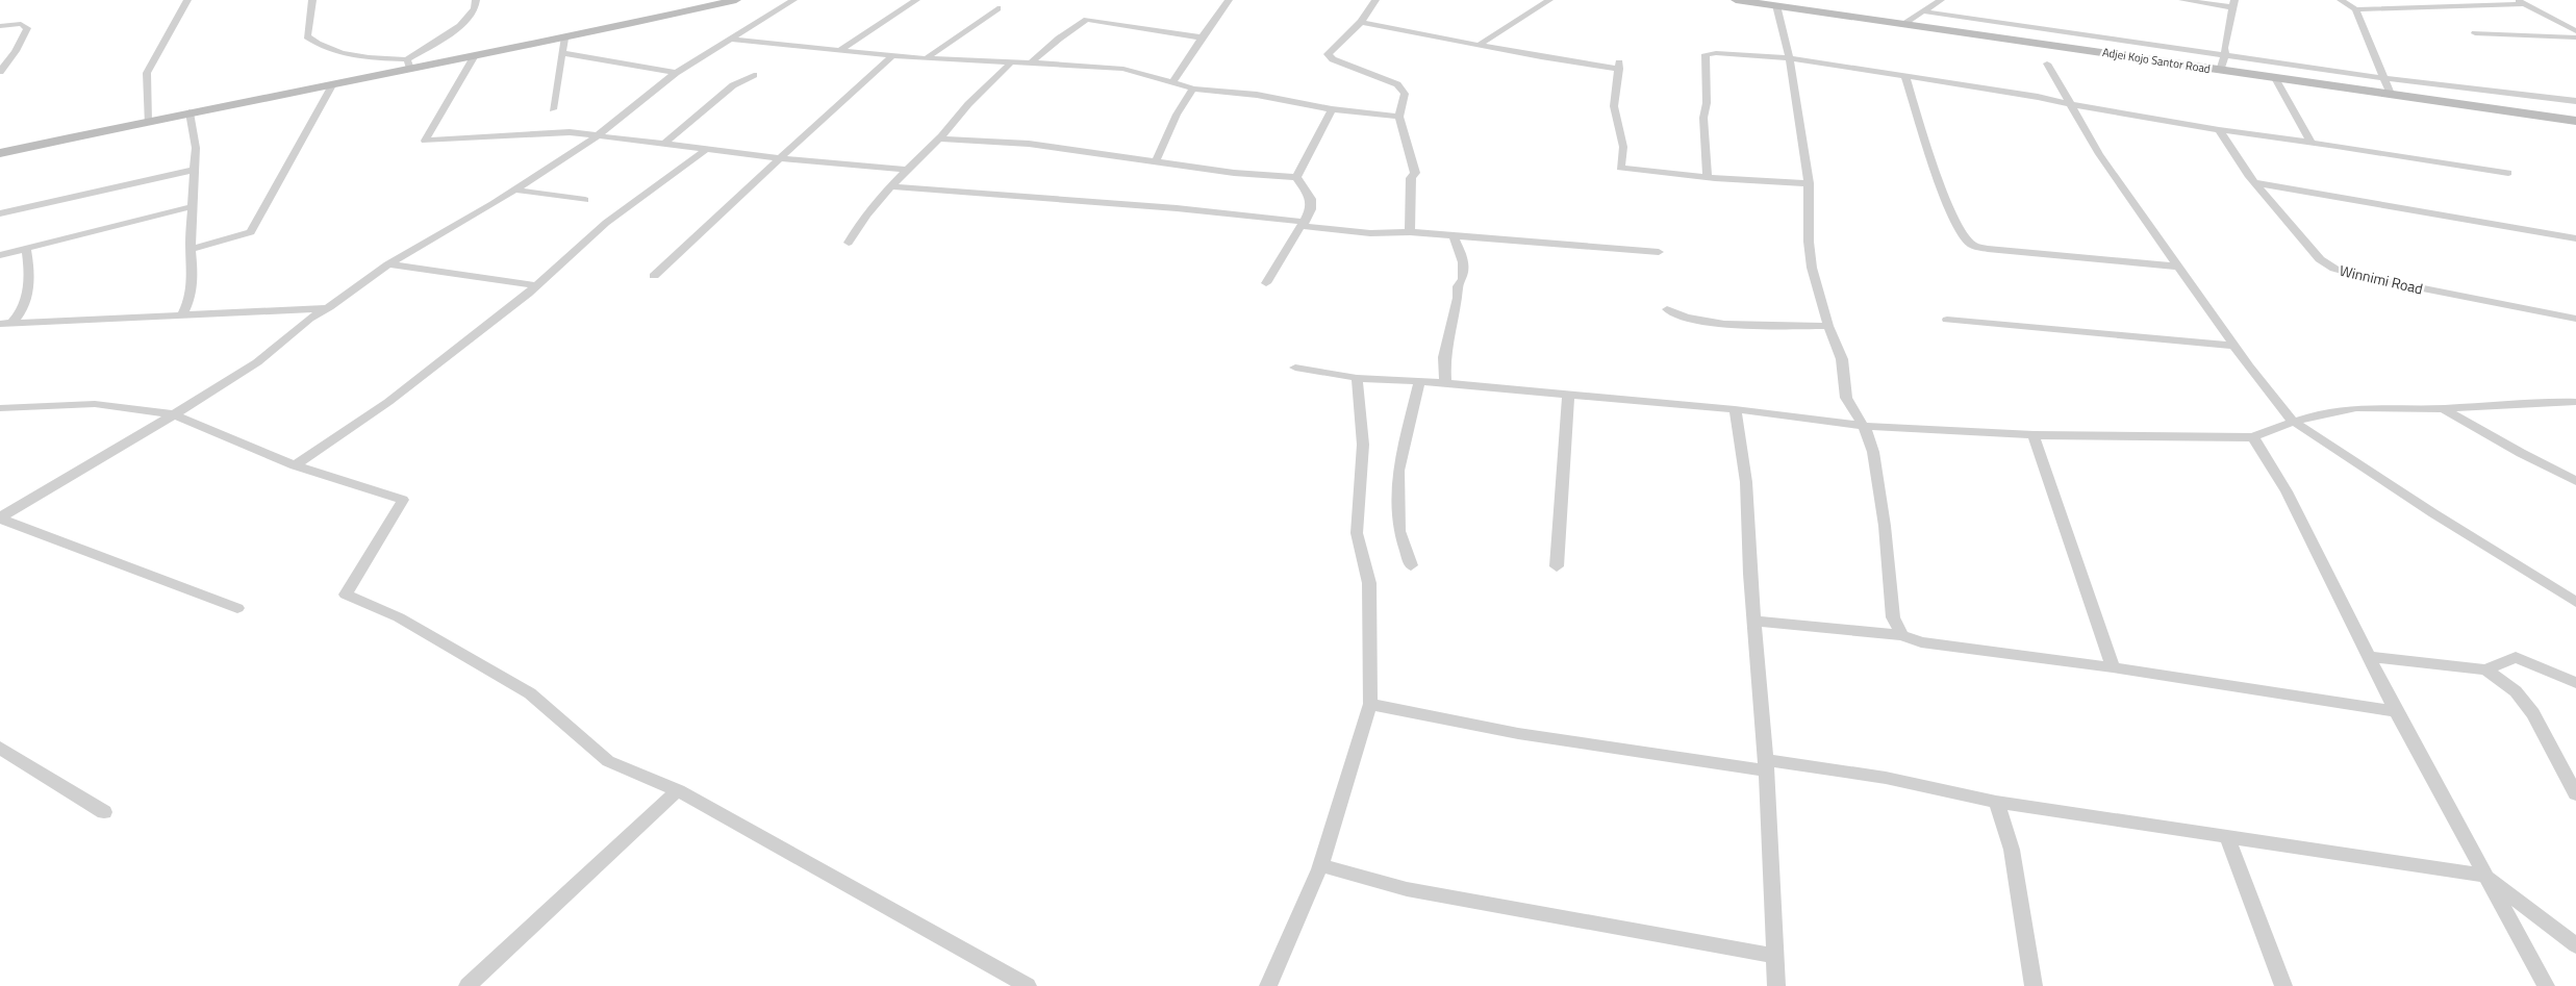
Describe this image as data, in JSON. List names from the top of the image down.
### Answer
{
  "streets": {
    "street": ["Adjei Kojo Santor Road", "Winnimi Road"]
  }
}
